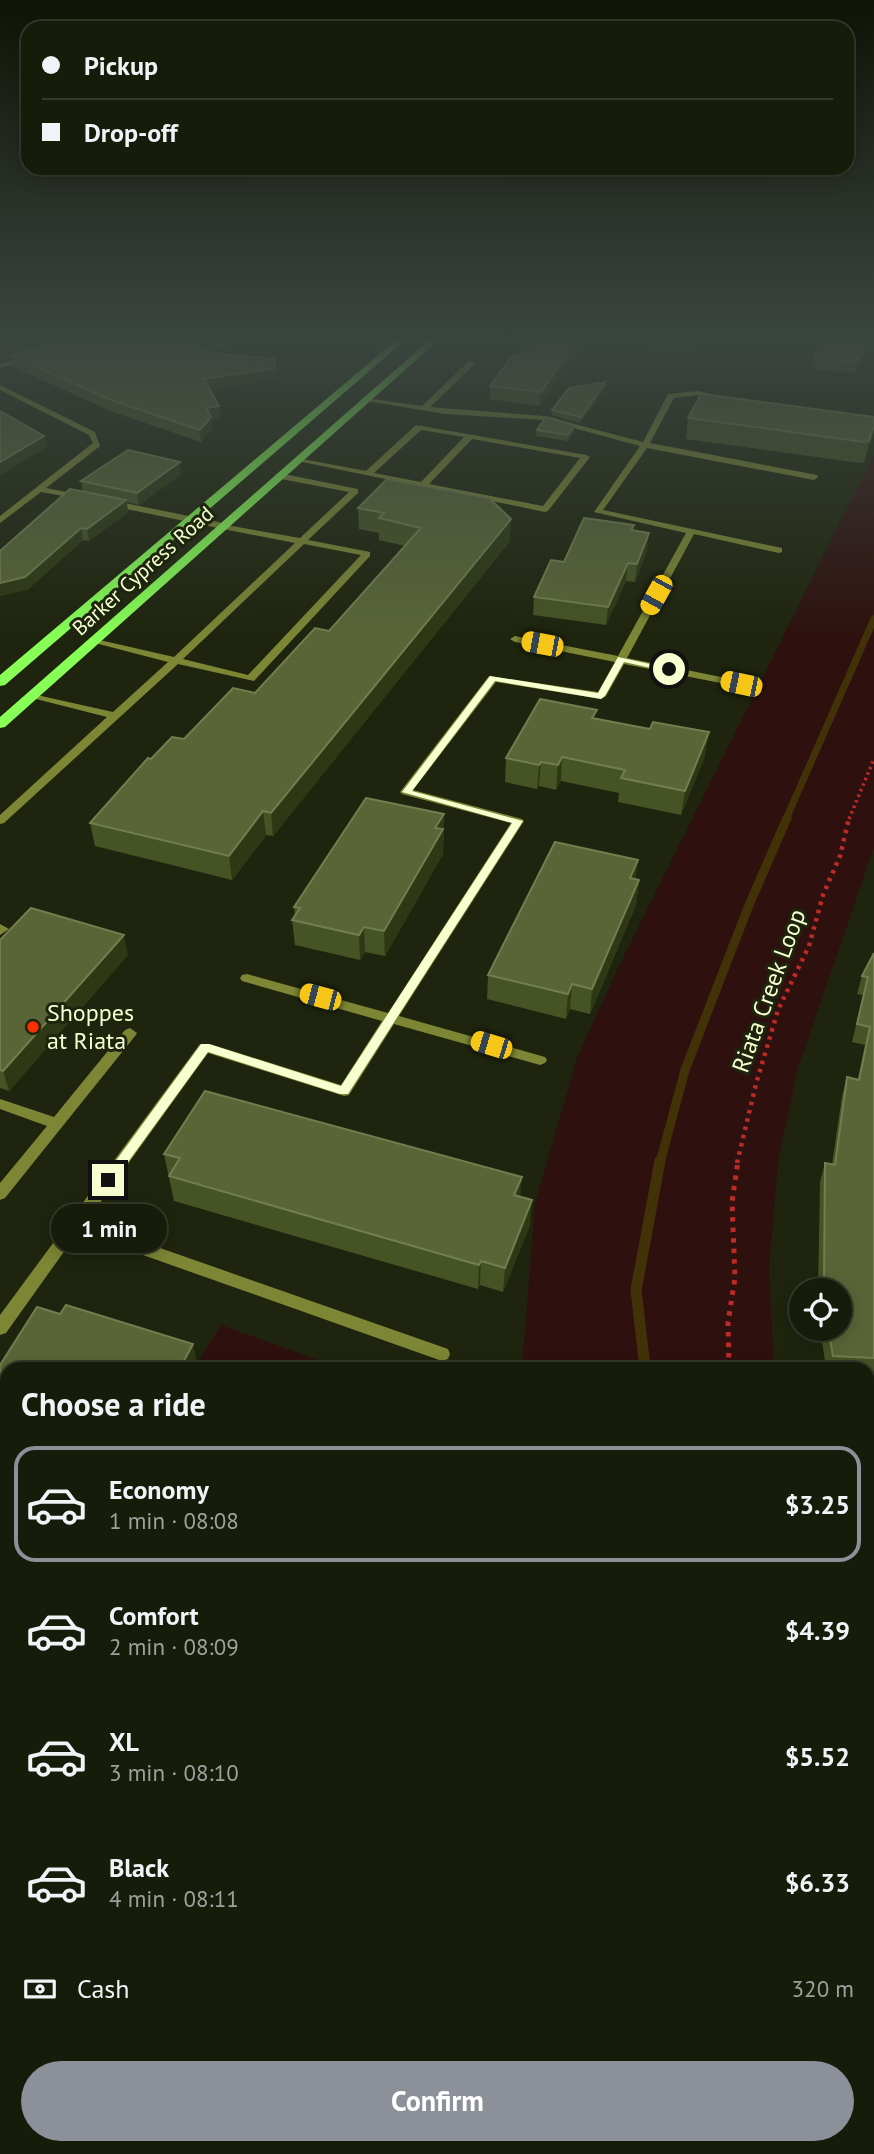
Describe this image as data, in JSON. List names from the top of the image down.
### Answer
{
  "streets": {
    "main road": ["Barker Cypress Road"],
    "path": ["Riata Creek Loop"]
  },
  "places": ["Shoppes at Riata"],
  "page": {
    "banner": ["Pickup", "Drop-off"],
    "bubble": "1 min",
    "heading": "Choose a ride",
    "list": [
      {
        "name": "Economy",
        "note": "1 min · 08:08",
        "value": "$3.25"
      },
      {
        "name": "Comfort",
        "note": "2 min · 08:09",
        "value": "$4.39"
      },
      {
        "name": "XL",
        "note": "3 min · 08:10",
        "value": "$5.52"
      },
      {
        "name": "Black",
        "note": "4 min · 08:11",
        "value": "$6.33"
      }
    ],
    "pay": ["Cash", "320 m"],
    "buttons": "Confirm"
  }
}
